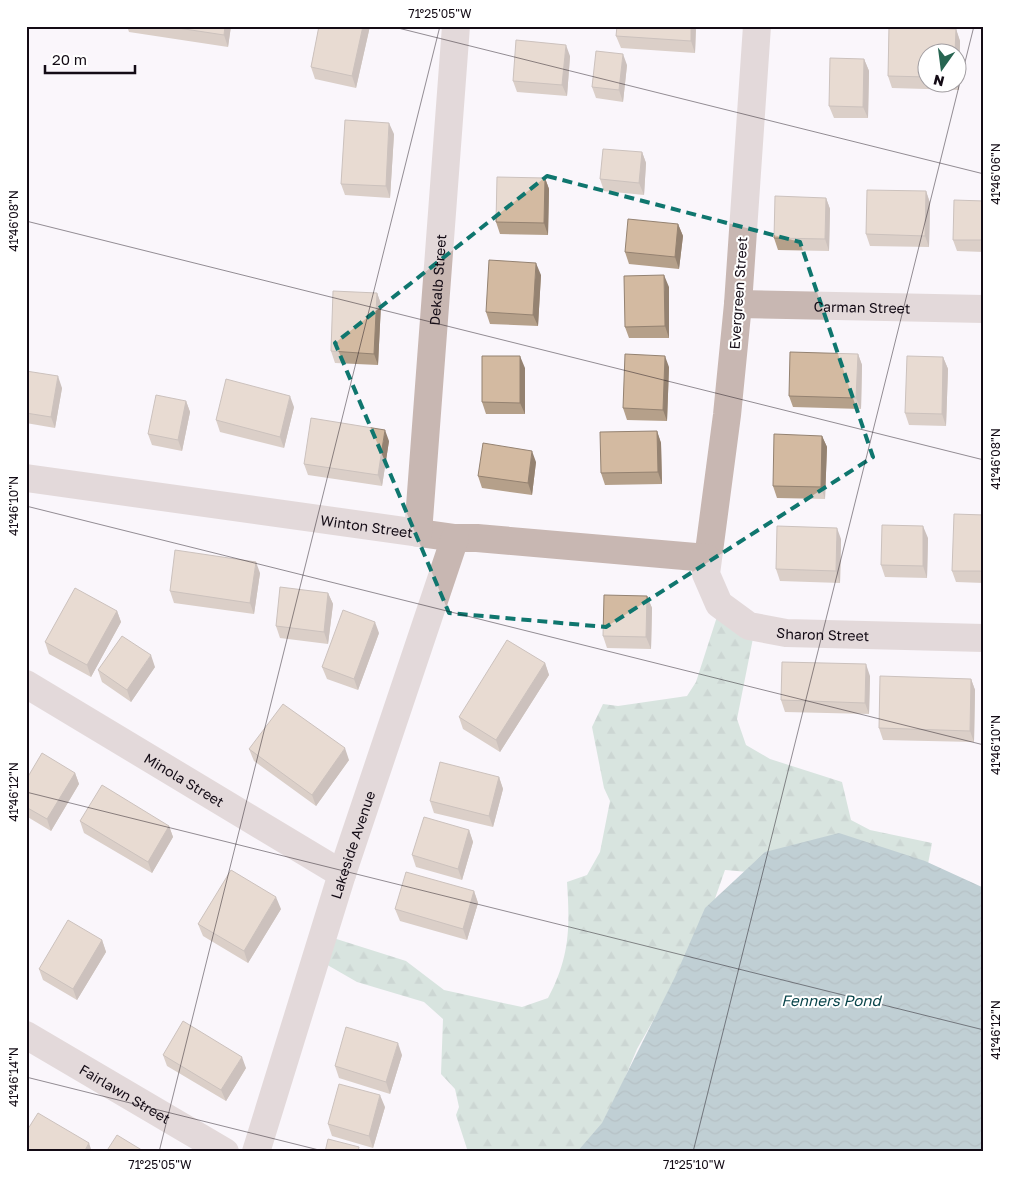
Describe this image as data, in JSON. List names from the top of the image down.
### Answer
{
  "streets": {
    "street": [
      "Dekalb Street",
      "Evergreen Street",
      "Carman Street",
      "Winton Street",
      "Sharon Street",
      "Minola Street",
      "Lakeside Avenue",
      "Fairlawn Street"
    ]
  },
  "crossings": [
    ["Dekalb Street", "Winton Street"],
    ["Evergreen Street", "Carman Street"],
    ["Evergreen Street", "Winton Street"],
    ["Evergreen Street", "Sharon Street"],
    ["Winton Street", "Sharon Street"],
    ["Winton Street", "Lakeside Avenue"],
    ["Minola Street", "Lakeside Avenue"]
  ],
  "water": ["Fenners Pond"],
  "scale_bar": "20 m",
  "north": "bottom",
  "coordinates": [
    "71°25'05\"W",
    "41°46'06\"N",
    "41°46'08\"N",
    "41°46'10\"N",
    "41°46'12\"N",
    "41°46'14\"N",
    "71°25'10\"W"
  ]
}
